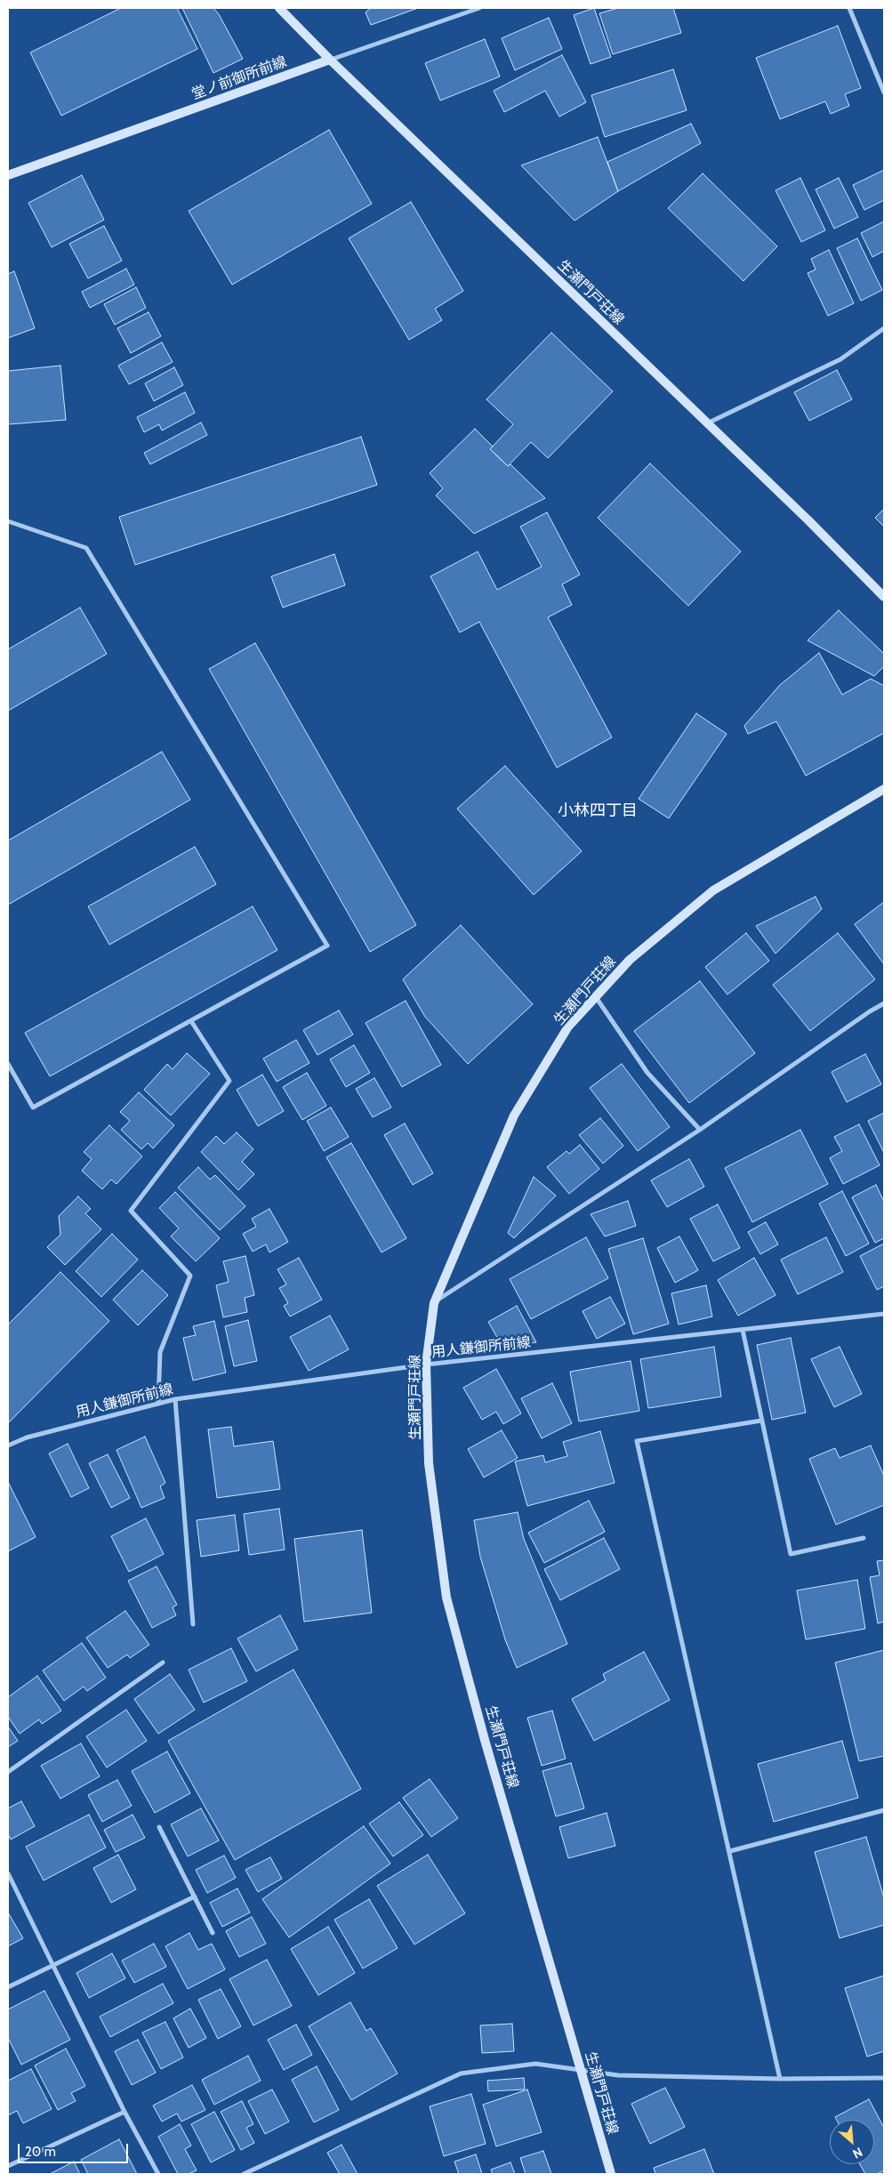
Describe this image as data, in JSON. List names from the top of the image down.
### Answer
{
  "streets": {
    "main road": ["堂ノ前御所前線", "生瀬門戸荘線"],
    "street": ["用人鎌御所前線"]
  },
  "crossings": [
    ["堂ノ前御所前線", "生瀬門戸荘線"],
    ["生瀬門戸荘線", "用人鎌御所前線"]
  ],
  "districts": ["小林四丁目"],
  "scale_bar": "20 m",
  "north": "bottom right"
}
